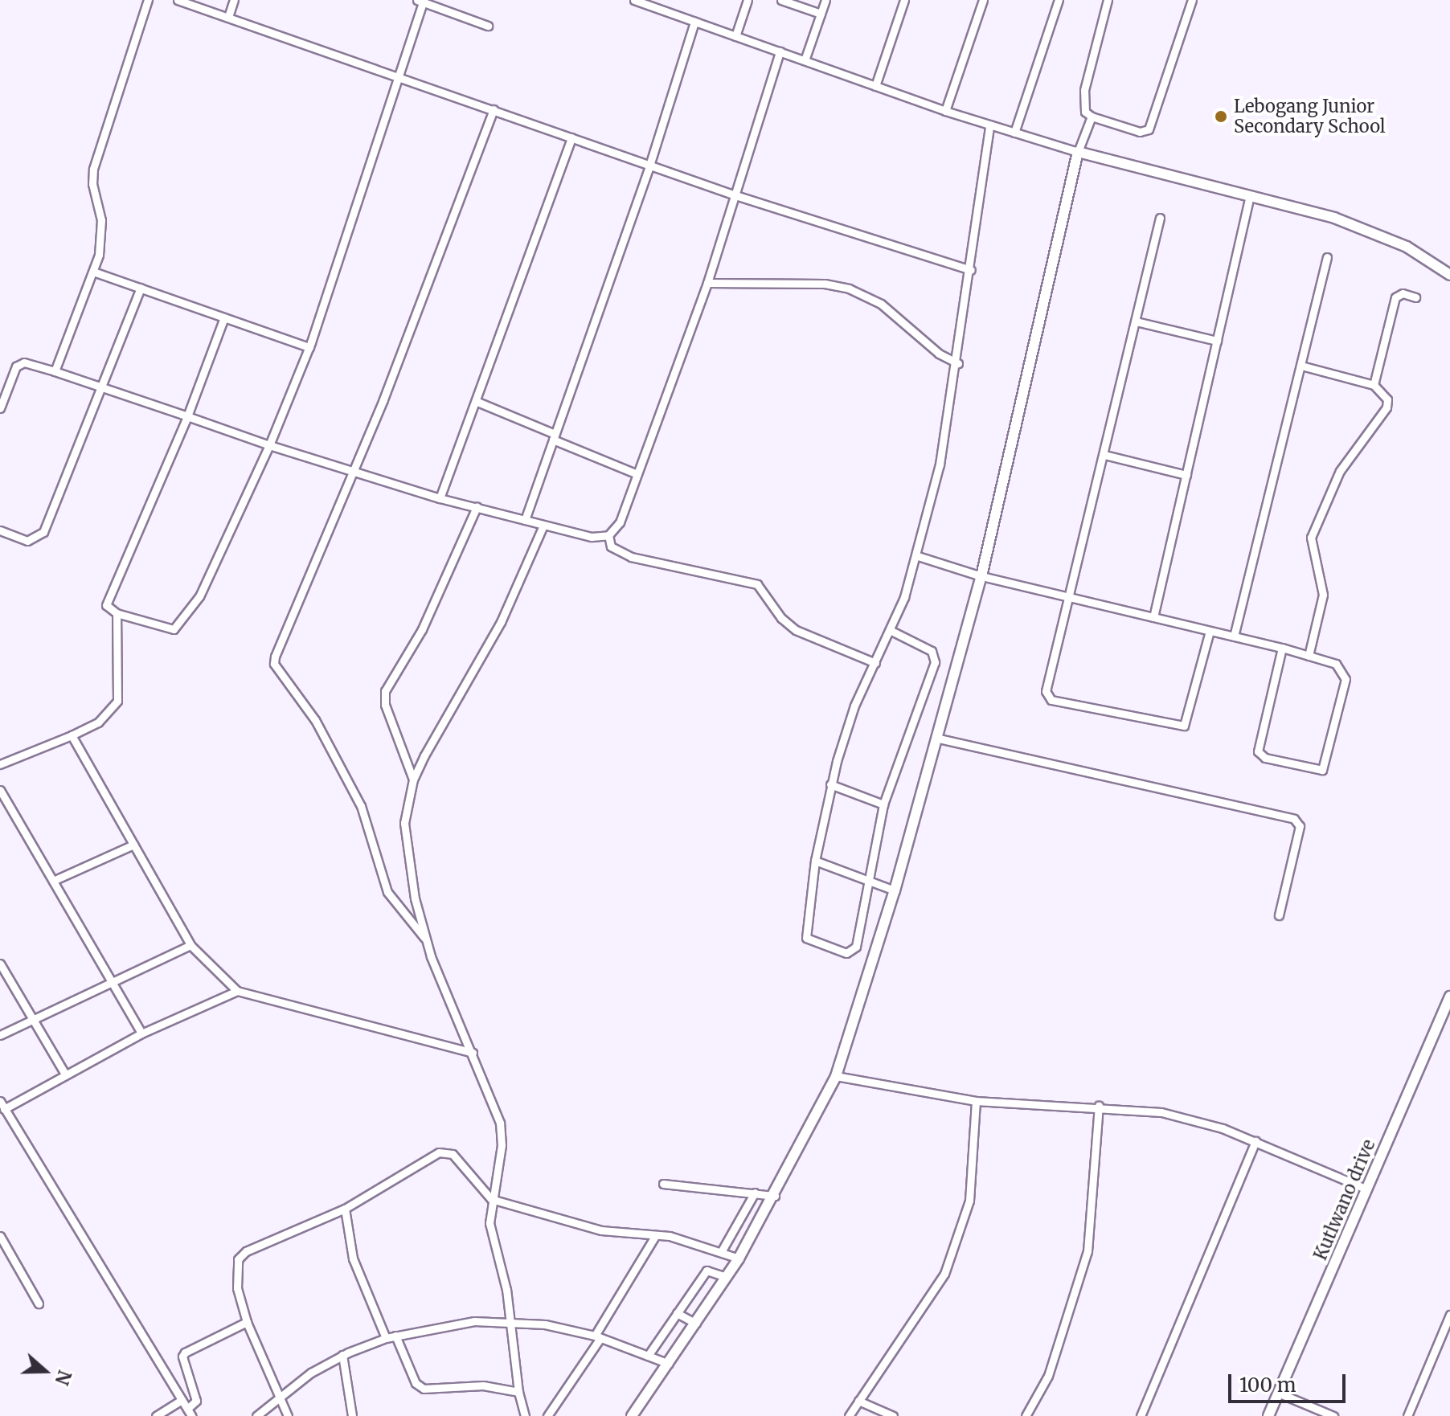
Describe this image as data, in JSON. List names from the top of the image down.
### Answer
{
  "streets": {
    "street": ["Kutlwano drive"]
  },
  "places": ["Lebogang Junior Secondary School"],
  "scale_bar": "100 m",
  "north": "right"
}
